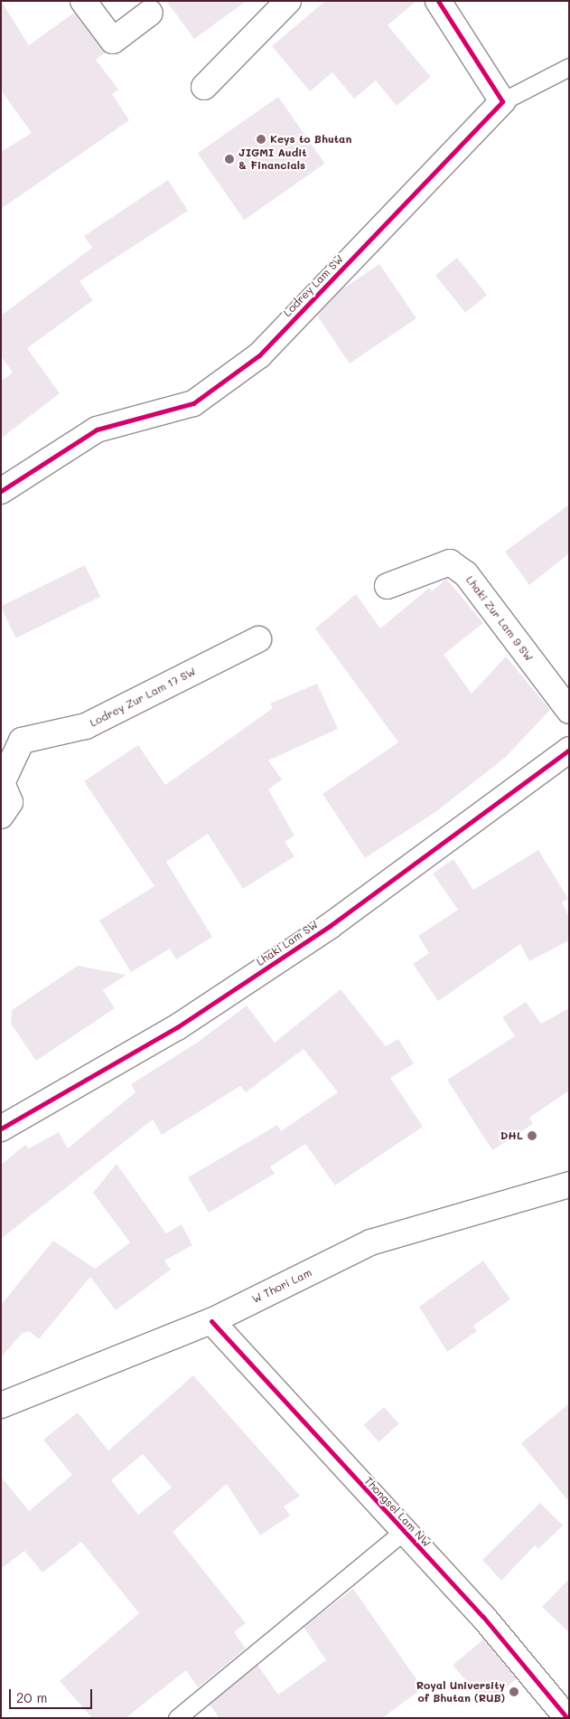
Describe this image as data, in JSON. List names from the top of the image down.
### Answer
{
  "streets": {
    "street": [
      "Lodrey Lam SW",
      "Lhaki Zur Lam 9 SW",
      "Lodrey Zur Lam 17 SW",
      "Lhaki Lam SW",
      "W Thori Lam",
      "Thongsel Lam NW"
    ]
  },
  "crossings": [
    ["W Thori Lam", "Thongsel Lam NW"]
  ],
  "places": [
    "Keys to Bhutan",
    "JIGMI Audit & Financials",
    "DHL",
    "Royal University of Bhutan (RUB)"
  ],
  "scale_bar": "20 m"
}
